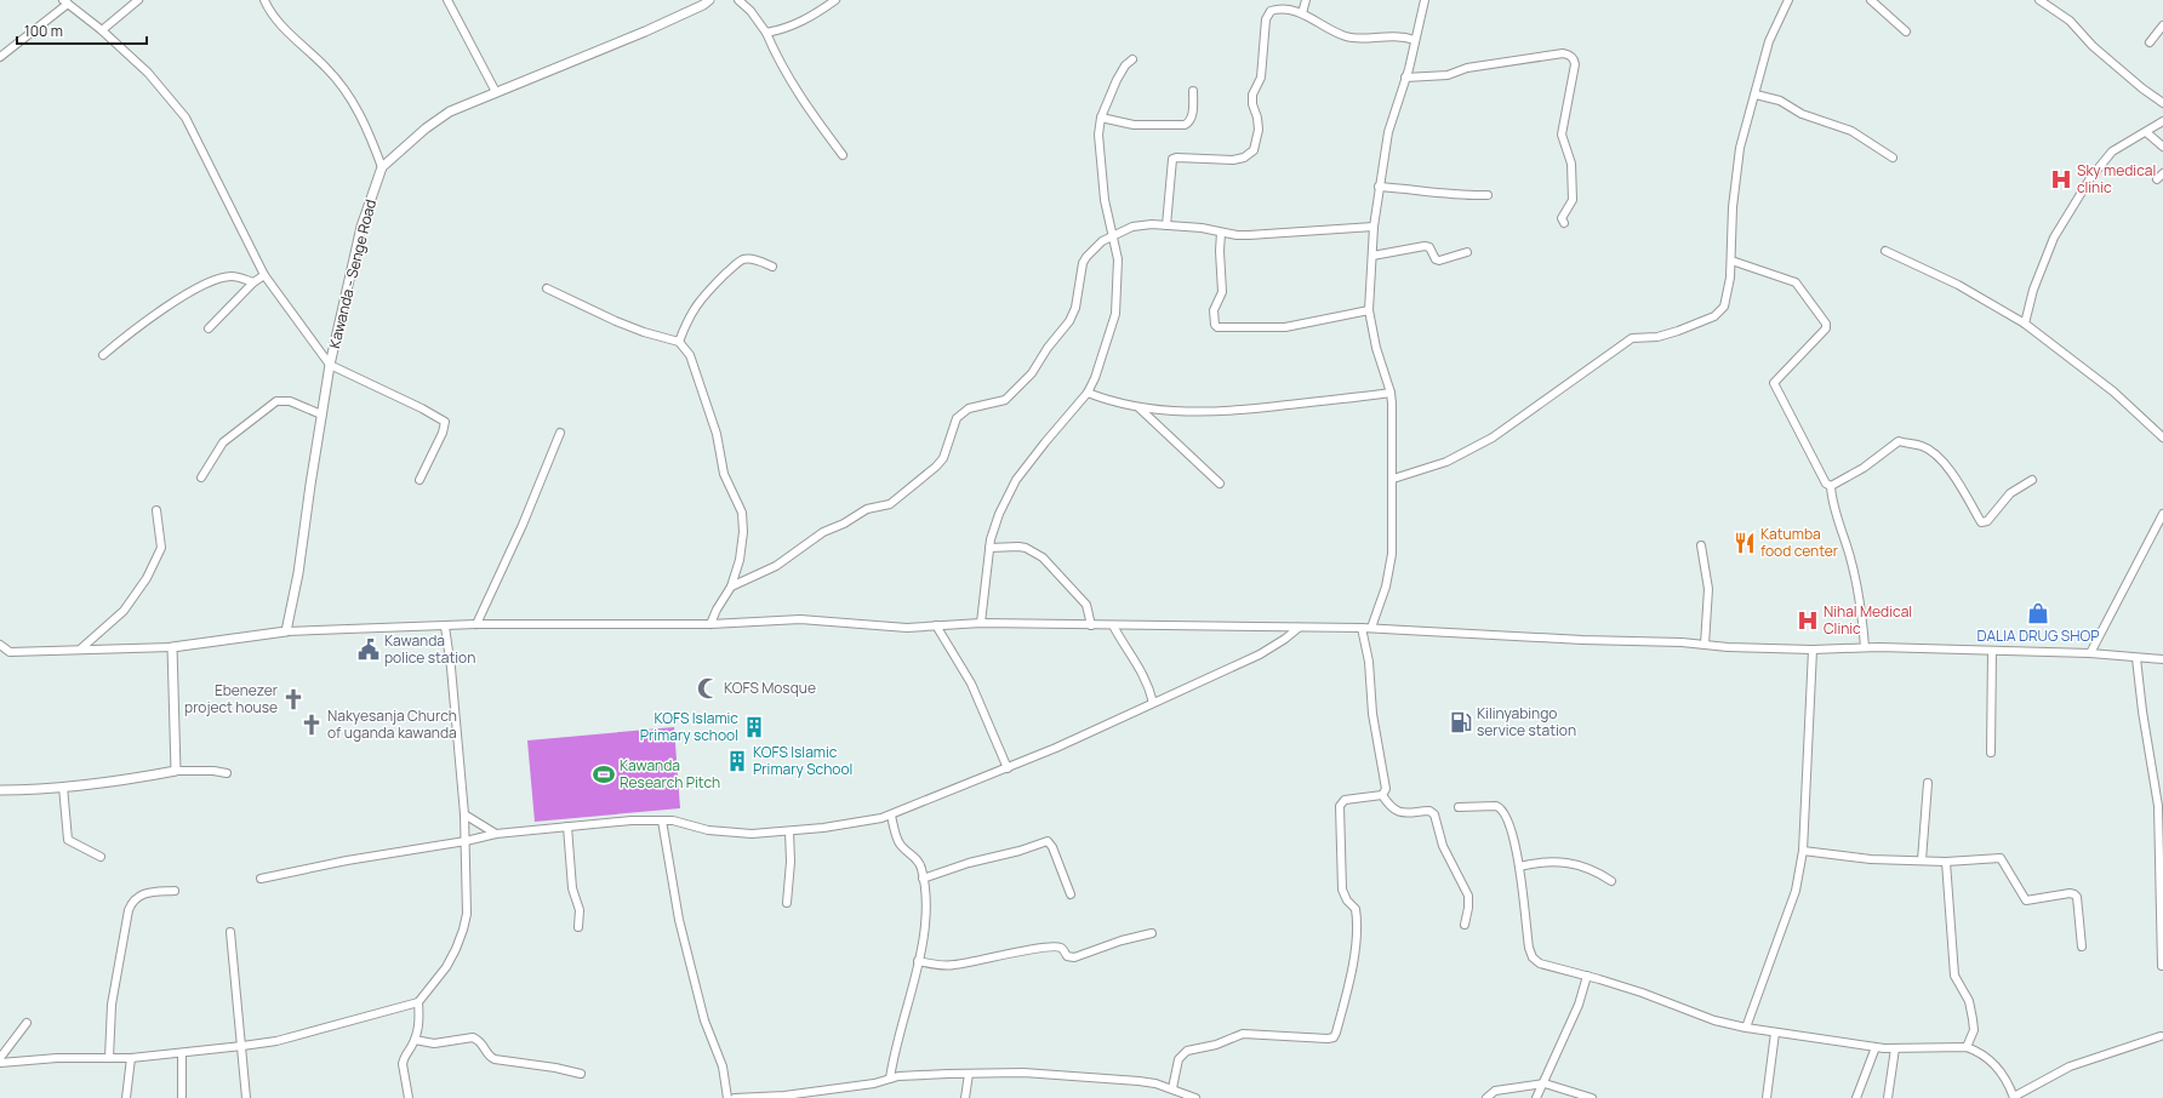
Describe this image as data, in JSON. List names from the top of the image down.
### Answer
{
  "streets": {
    "street": ["Kawanda - Senge Road"]
  },
  "places": {
    "hospital": ["Sky medical clinic", "Nihal Medical Clinic"],
    "restaurant": ["Katumba food center"],
    "shop": ["DALIA DRUG SHOP"],
    "public building": ["Kawanda police station"],
    "mosque": ["KOFS Mosque"],
    "church": ["Ebenezer project house", "Nakyesanja Church of uganda kawanda"],
    "fuel station": ["Kilinyabingo service station"],
    "building": ["KOFS Islamic Primary school", "KOFS Islamic Primary School"],
    "sports": ["Kawanda Research Pitch"]
  },
  "scale_bar": "100 m"
}
